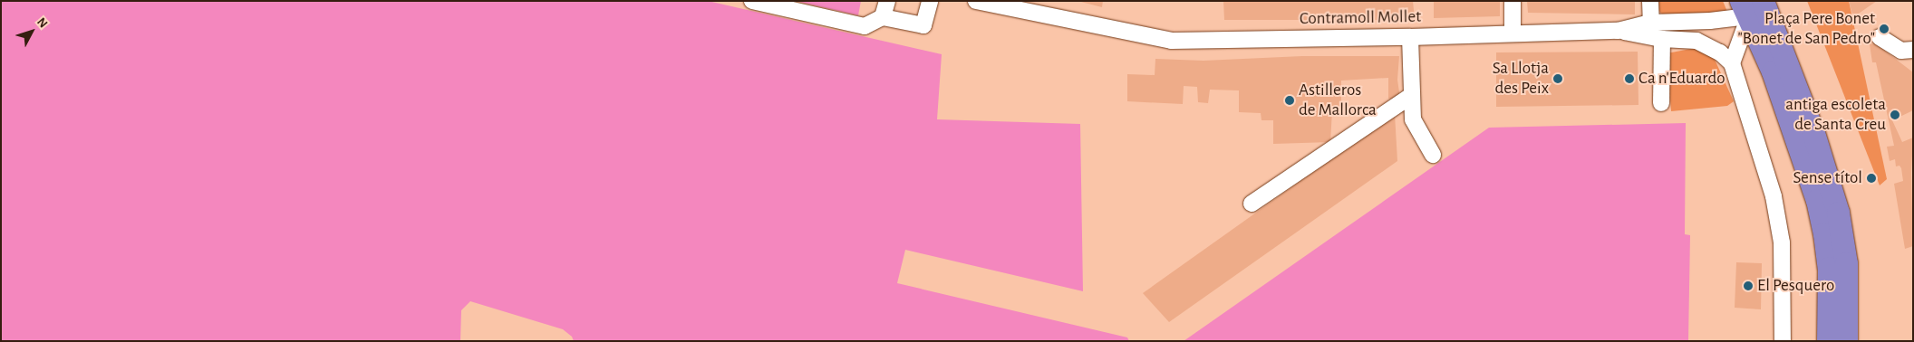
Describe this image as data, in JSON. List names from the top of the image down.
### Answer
{
  "streets": {
    "street": ["Contramoll Mollet"]
  },
  "places": [
    "Plaça Pere Bonet \"Bonet de San Pedro\"",
    "Sa Llotja des Peix",
    "Ca n'Eduardo",
    "Astilleros de Mallorca",
    "antiga escoleta de Santa Creu",
    "Sense títol",
    "El Pesquero"
  ],
  "north": "top right"
}
